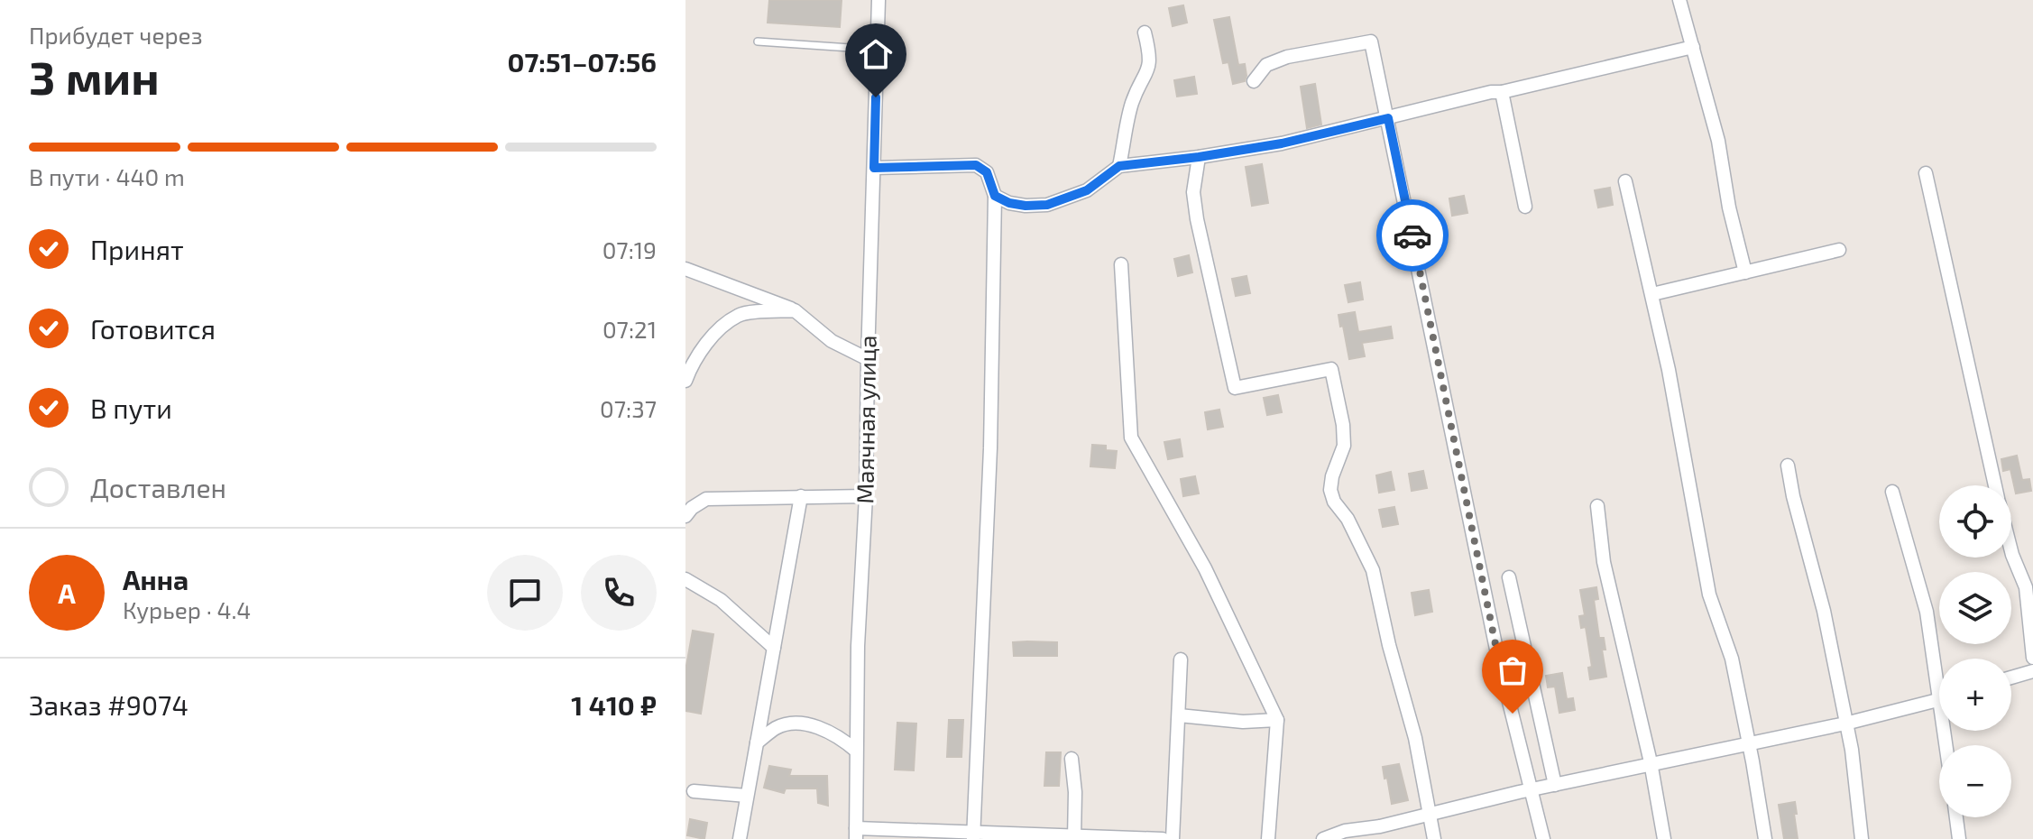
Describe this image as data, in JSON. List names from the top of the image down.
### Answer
{
  "streets": {
    "street": ["Маячная улица"]
  },
  "page": {
    "heading": ["3 мин", "Прибудет через", "07:51–07:56"],
    "panel": [
      "Анна",
      "Курьер · 4.4",
      "Заказ #9074",
      "1 410 ₽"
    ],
    "bar": "В пути · 440 m",
    "list": [
      ["Принят", "07:19"],
      ["Готовится", "07:21"],
      ["В пути", "07:37"],
      "Доставлен"
    ],
    "map_buttons": ["+", "−"],
    "round": "А"
  }
}
